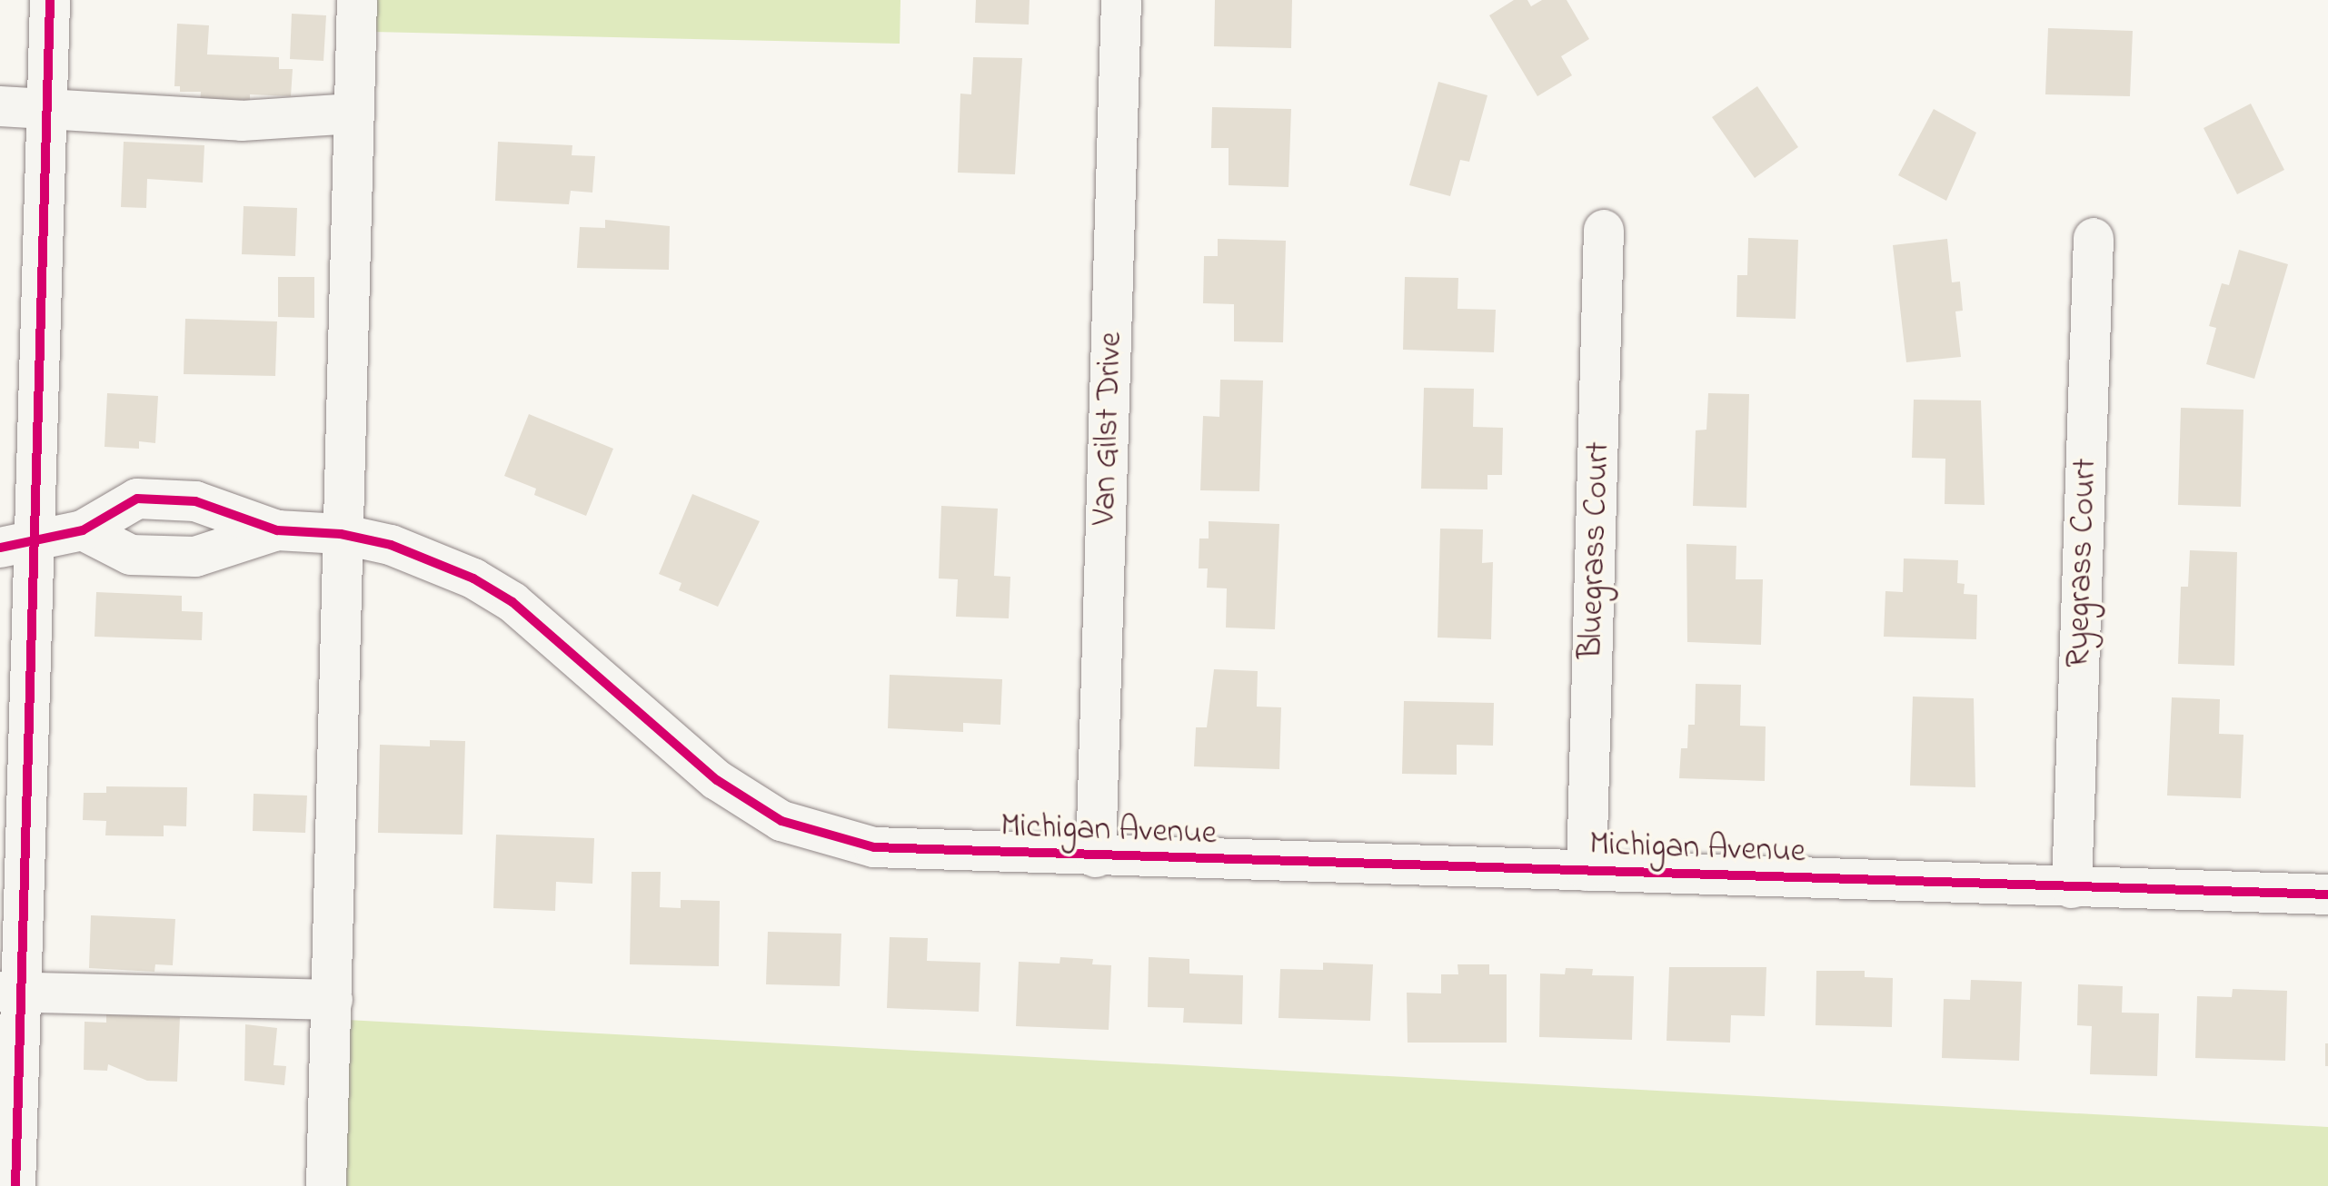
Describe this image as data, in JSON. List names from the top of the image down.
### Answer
{
  "streets": {
    "street": [
      "Van Gilst Drive",
      "Bluegrass Court",
      "Ryegrass Court",
      "Michigan Avenue"
    ]
  },
  "crossings": [
    ["Van Gilst Drive", "Michigan Avenue"],
    ["Bluegrass Court", "Michigan Avenue"],
    ["Ryegrass Court", "Michigan Avenue"]
  ]
}
